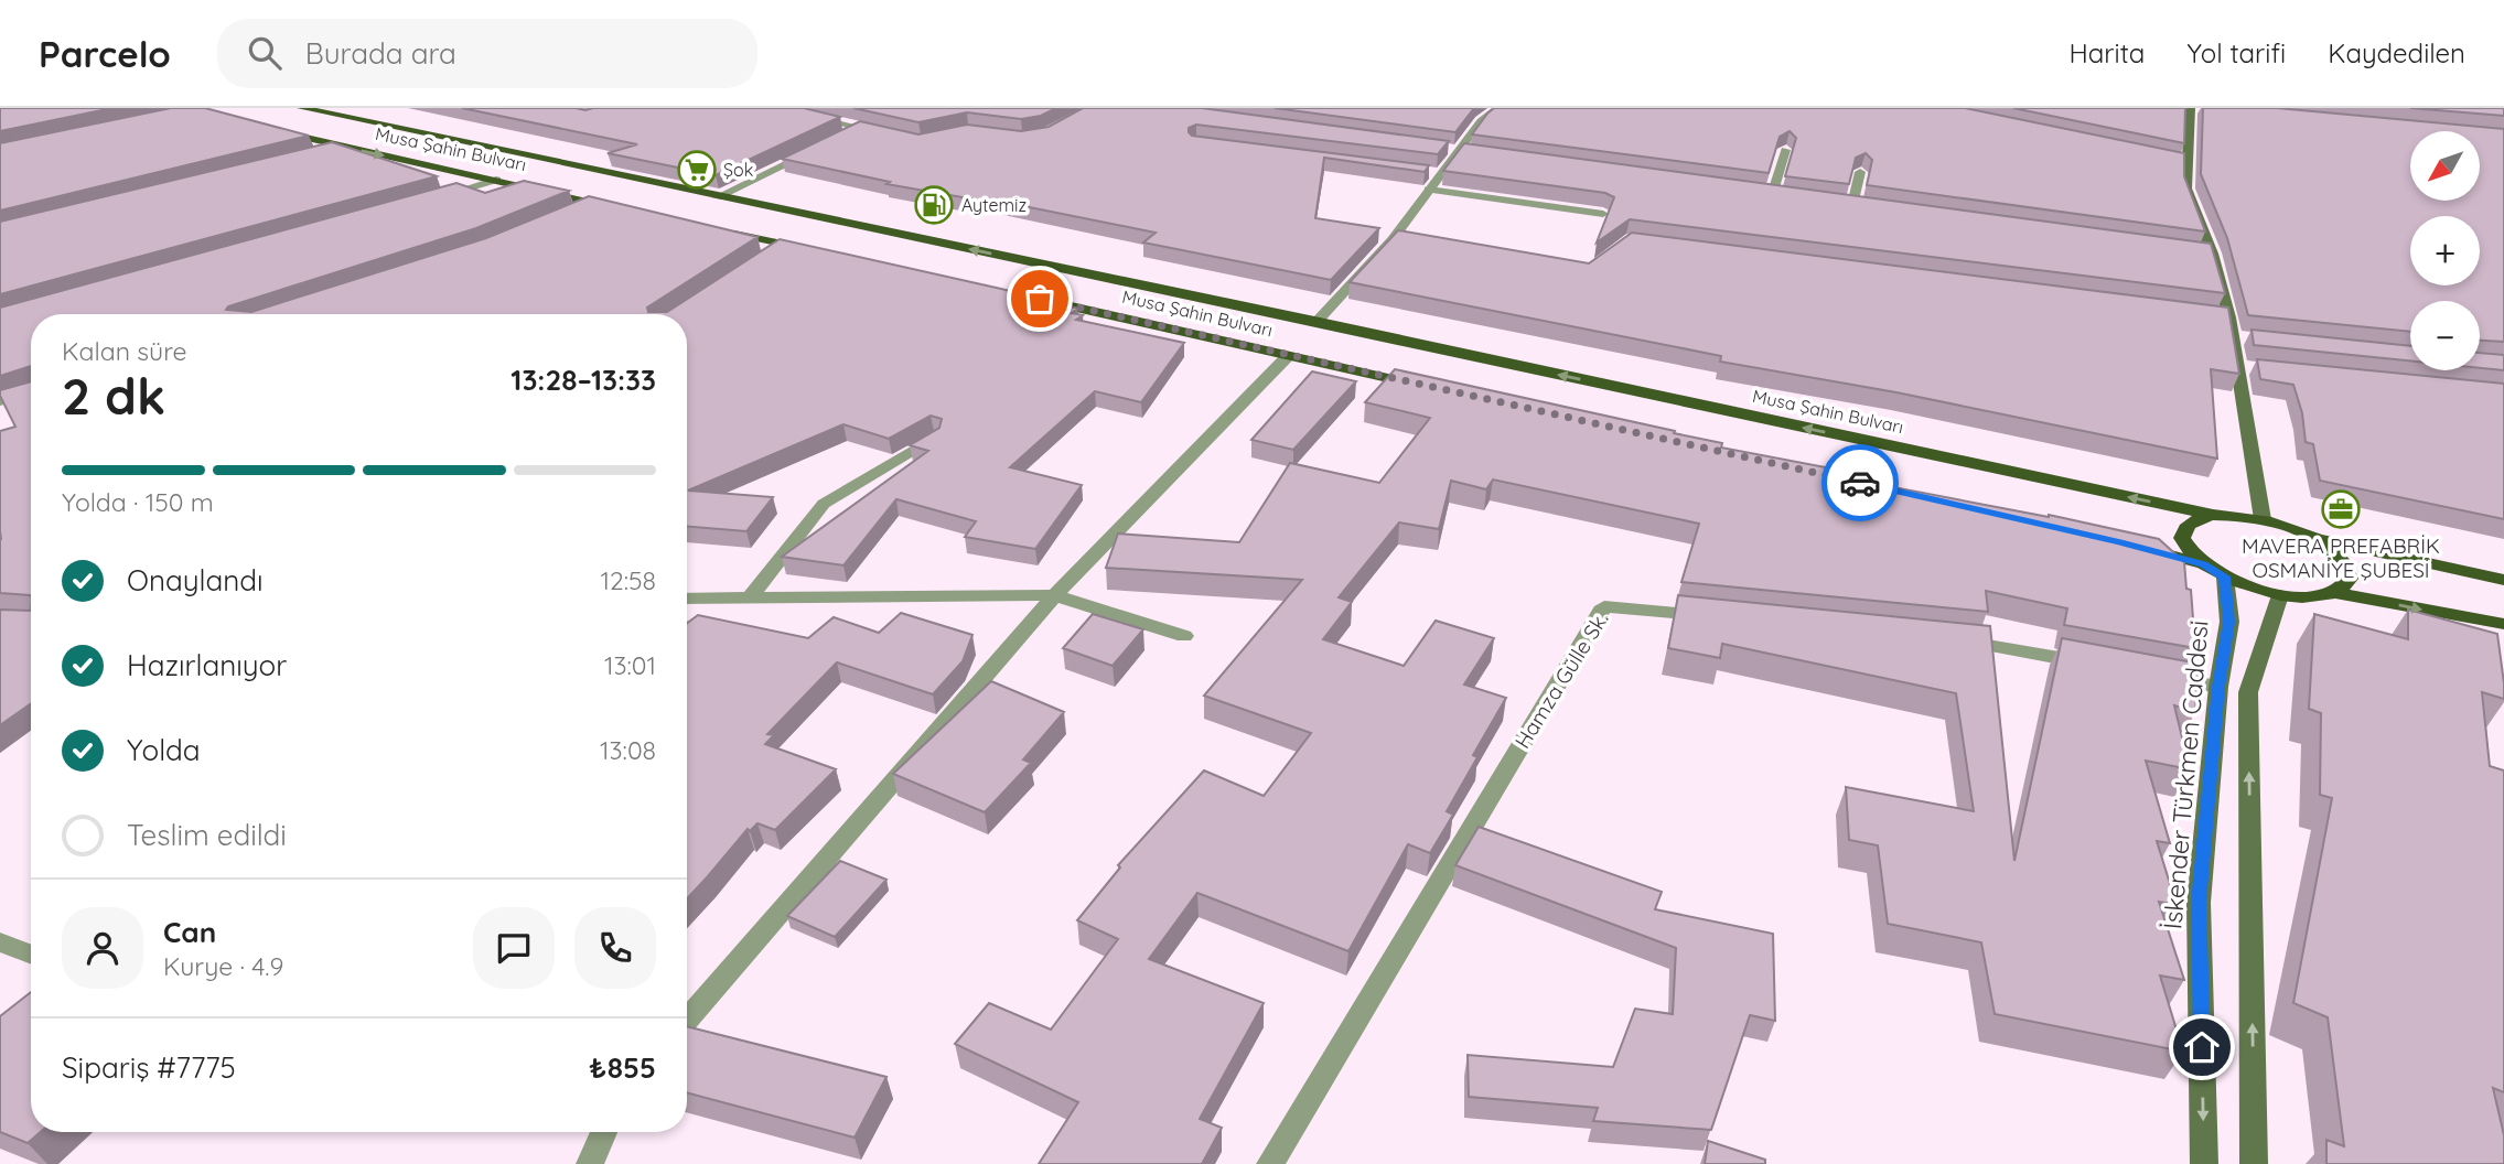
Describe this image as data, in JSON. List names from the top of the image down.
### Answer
{
  "streets": {
    "main road": ["Musa Şahin Bulvarı", "İskender Türkmen Caddesi"],
    "street": ["Hamza Gülle Sk."]
  },
  "places": {
    "supermarket": ["Şok"],
    "fuel station": ["Aytemiz"],
    "office": ["MAVERA PREFABRİK OSMANİYE ŞUBESİ"]
  },
  "north": "bottom left",
  "page": {
    "header": "Parcelo",
    "search": "Burada ara",
    "nav": ["Harita", "Yol tarifi", "Kaydedilen"],
    "map_buttons": ["+", "−"],
    "heading": ["2 dk", "Kalan süre", "13:28–13:33"],
    "panel": [
      "Can",
      "Kurye · 4.9",
      "Sipariş #7775",
      "₺855"
    ],
    "bar": "Yolda · 150 m",
    "list": [
      ["Onaylandı", "12:58"],
      ["Hazırlanıyor", "13:01"],
      ["Yolda", "13:08"],
      "Teslim edildi"
    ]
  }
}
